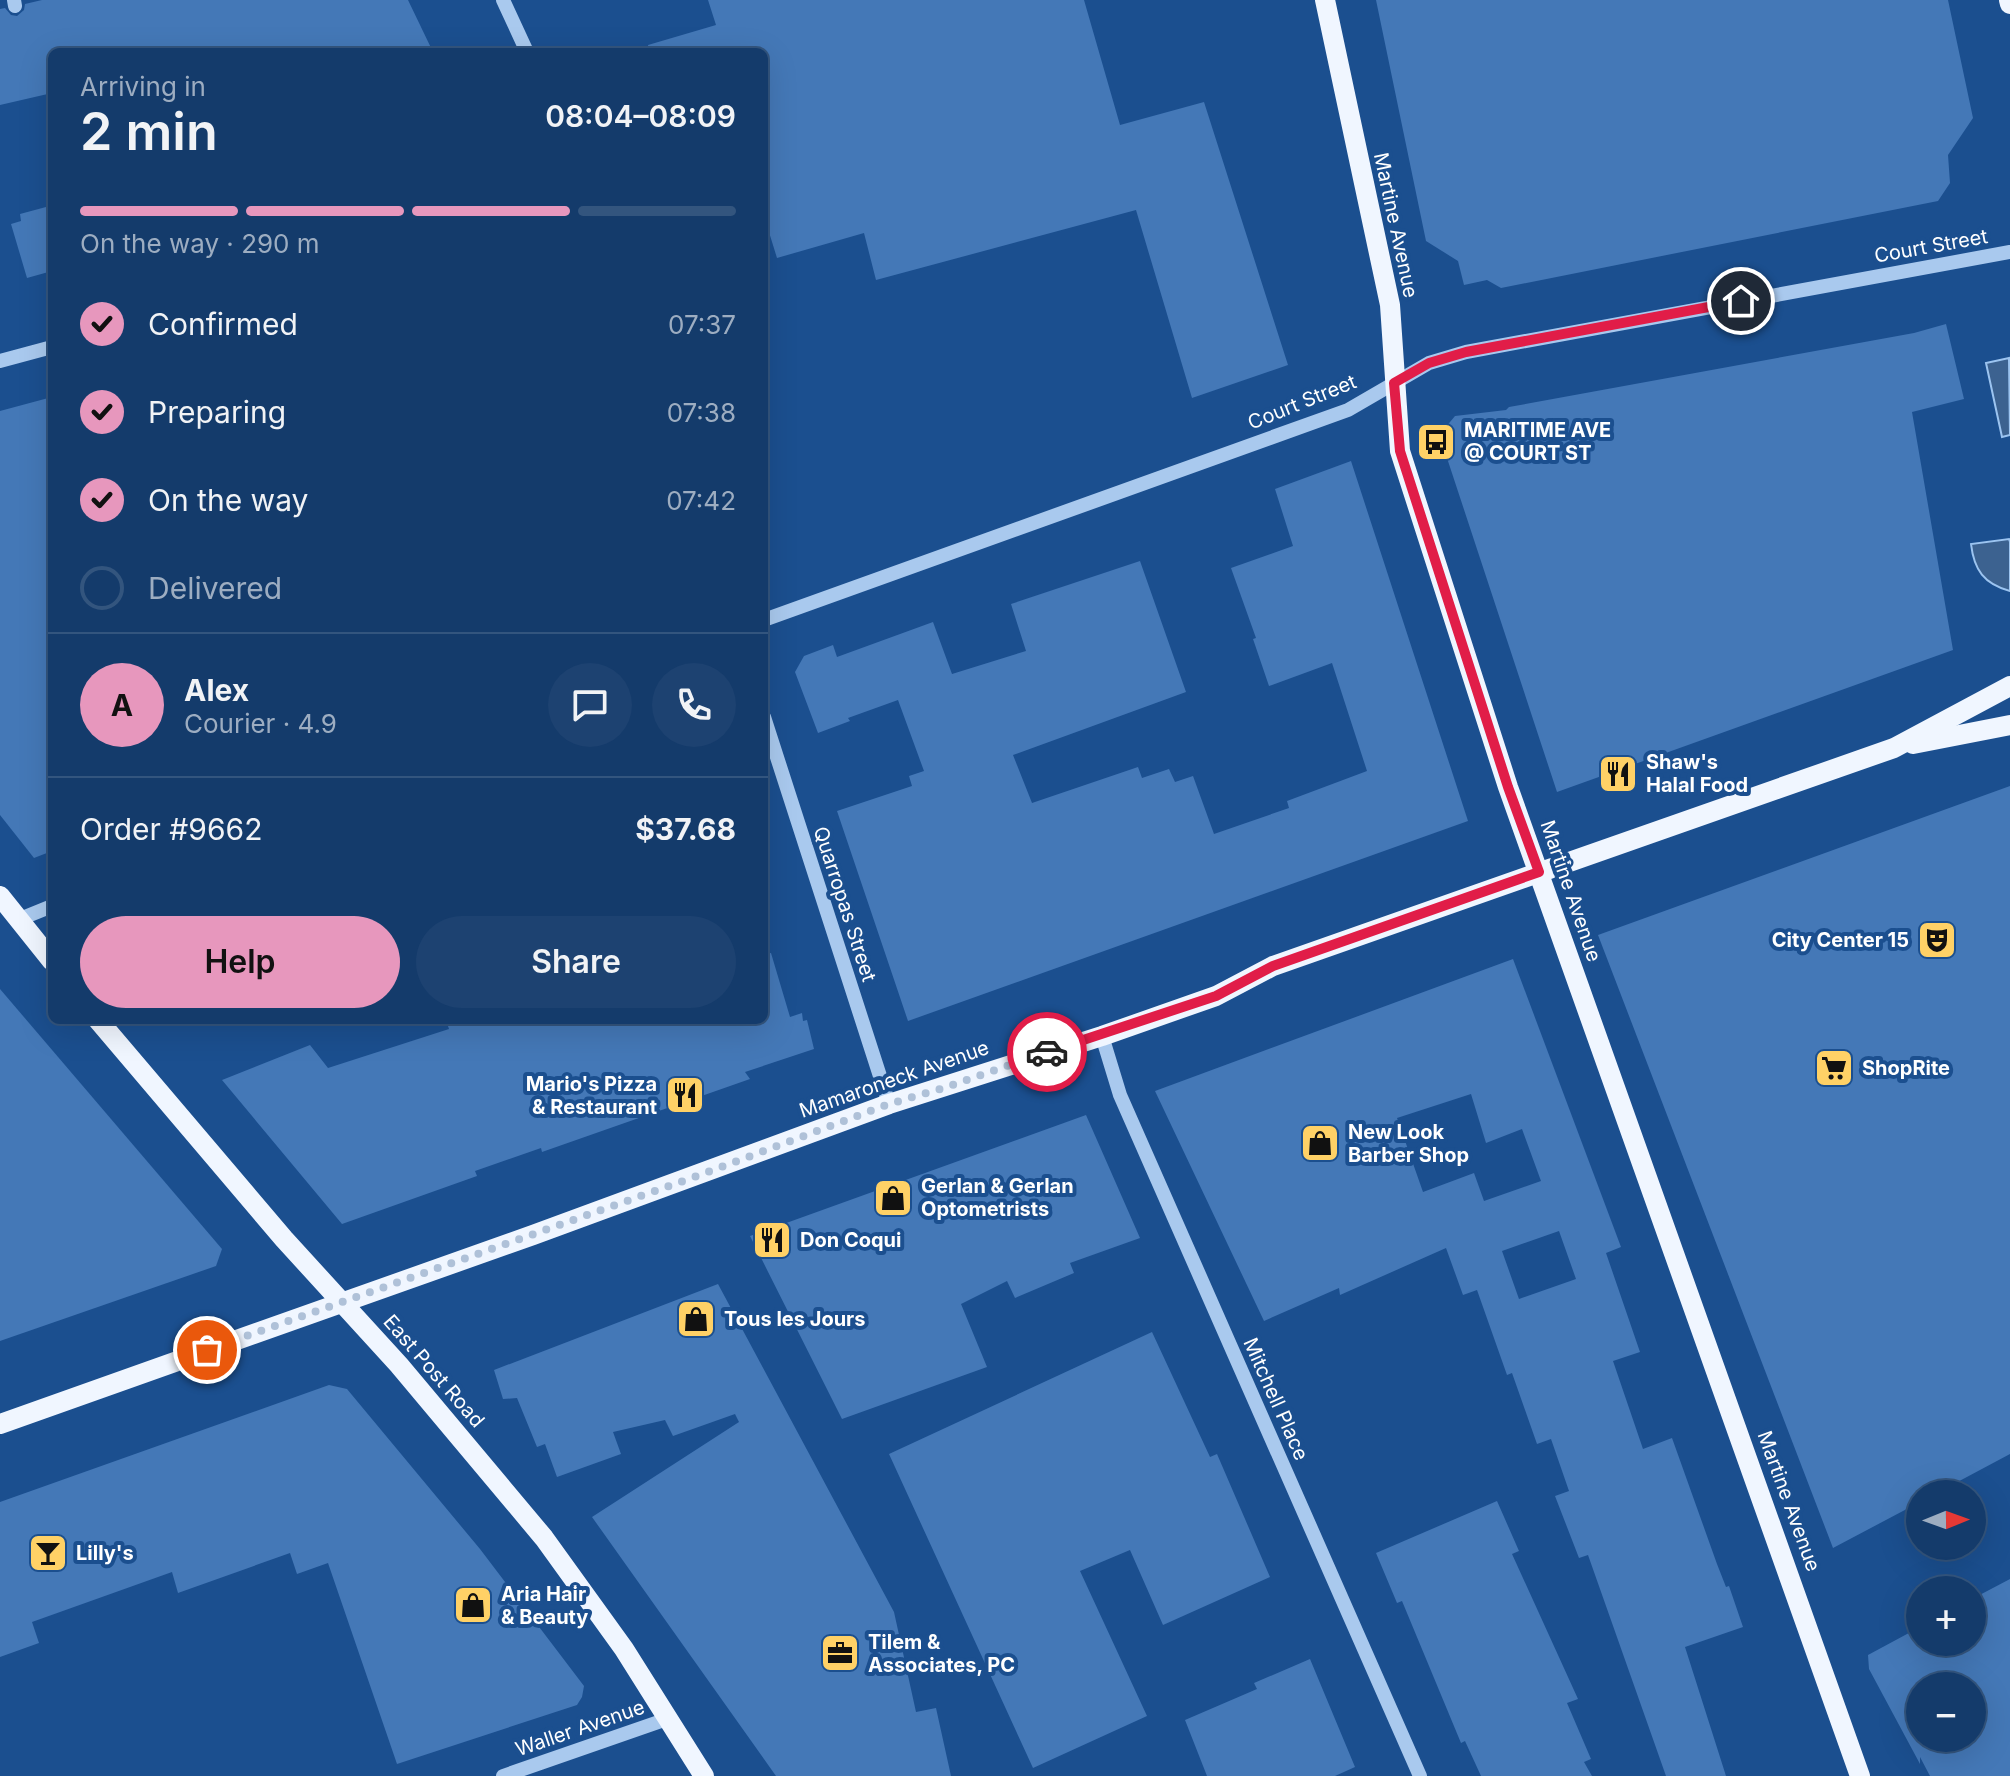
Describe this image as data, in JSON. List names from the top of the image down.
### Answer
{
  "streets": {
    "main road": ["Martine Avenue", "Mamaroneck Avenue", "East Post Road"],
    "street": [
      "Court Street",
      "Quarropas Street",
      "Mitchell Place",
      "Waller Avenue"
    ]
  },
  "crossings": [
    ["Martine Avenue", "Court Street"],
    ["Martine Avenue", "Mamaroneck Avenue"],
    ["Quarropas Street", "Mamaroneck Avenue"],
    ["Mamaroneck Avenue", "East Post Road"],
    ["Mamaroneck Avenue", "Mitchell Place"],
    ["East Post Road", "Waller Avenue"]
  ],
  "places": {
    "bus stop": ["MARITIME AVE @ COURT ST"],
    "restaurant": ["Shaw's Halal Food", "Mario's Pizza & Restaurant", "Don Coqui"],
    "theatre": ["City Center 15"],
    "supermarket": ["ShopRite"],
    "shop": [
      "New Look Barber Shop",
      "Gerlan & Gerlan Optometrists",
      "Tous les Jours",
      "Aria Hair & Beauty"
    ],
    "bar": ["Lilly's"],
    "office": ["Tilem & Associates, PC"]
  },
  "north": "right",
  "page": {
    "heading": ["2 min", "Arriving in", "08:04–08:09"],
    "panel": [
      "Alex",
      "Courier · 4.9",
      "Order #9662",
      "$37.68"
    ],
    "bar": "On the way · 290 m",
    "list": [
      ["Confirmed", "07:37"],
      ["Preparing", "07:38"],
      ["On the way", "07:42"],
      "Delivered"
    ],
    "round": "A",
    "buttons": ["Help", "Share"],
    "map_buttons": ["+", "−"]
  }
}
